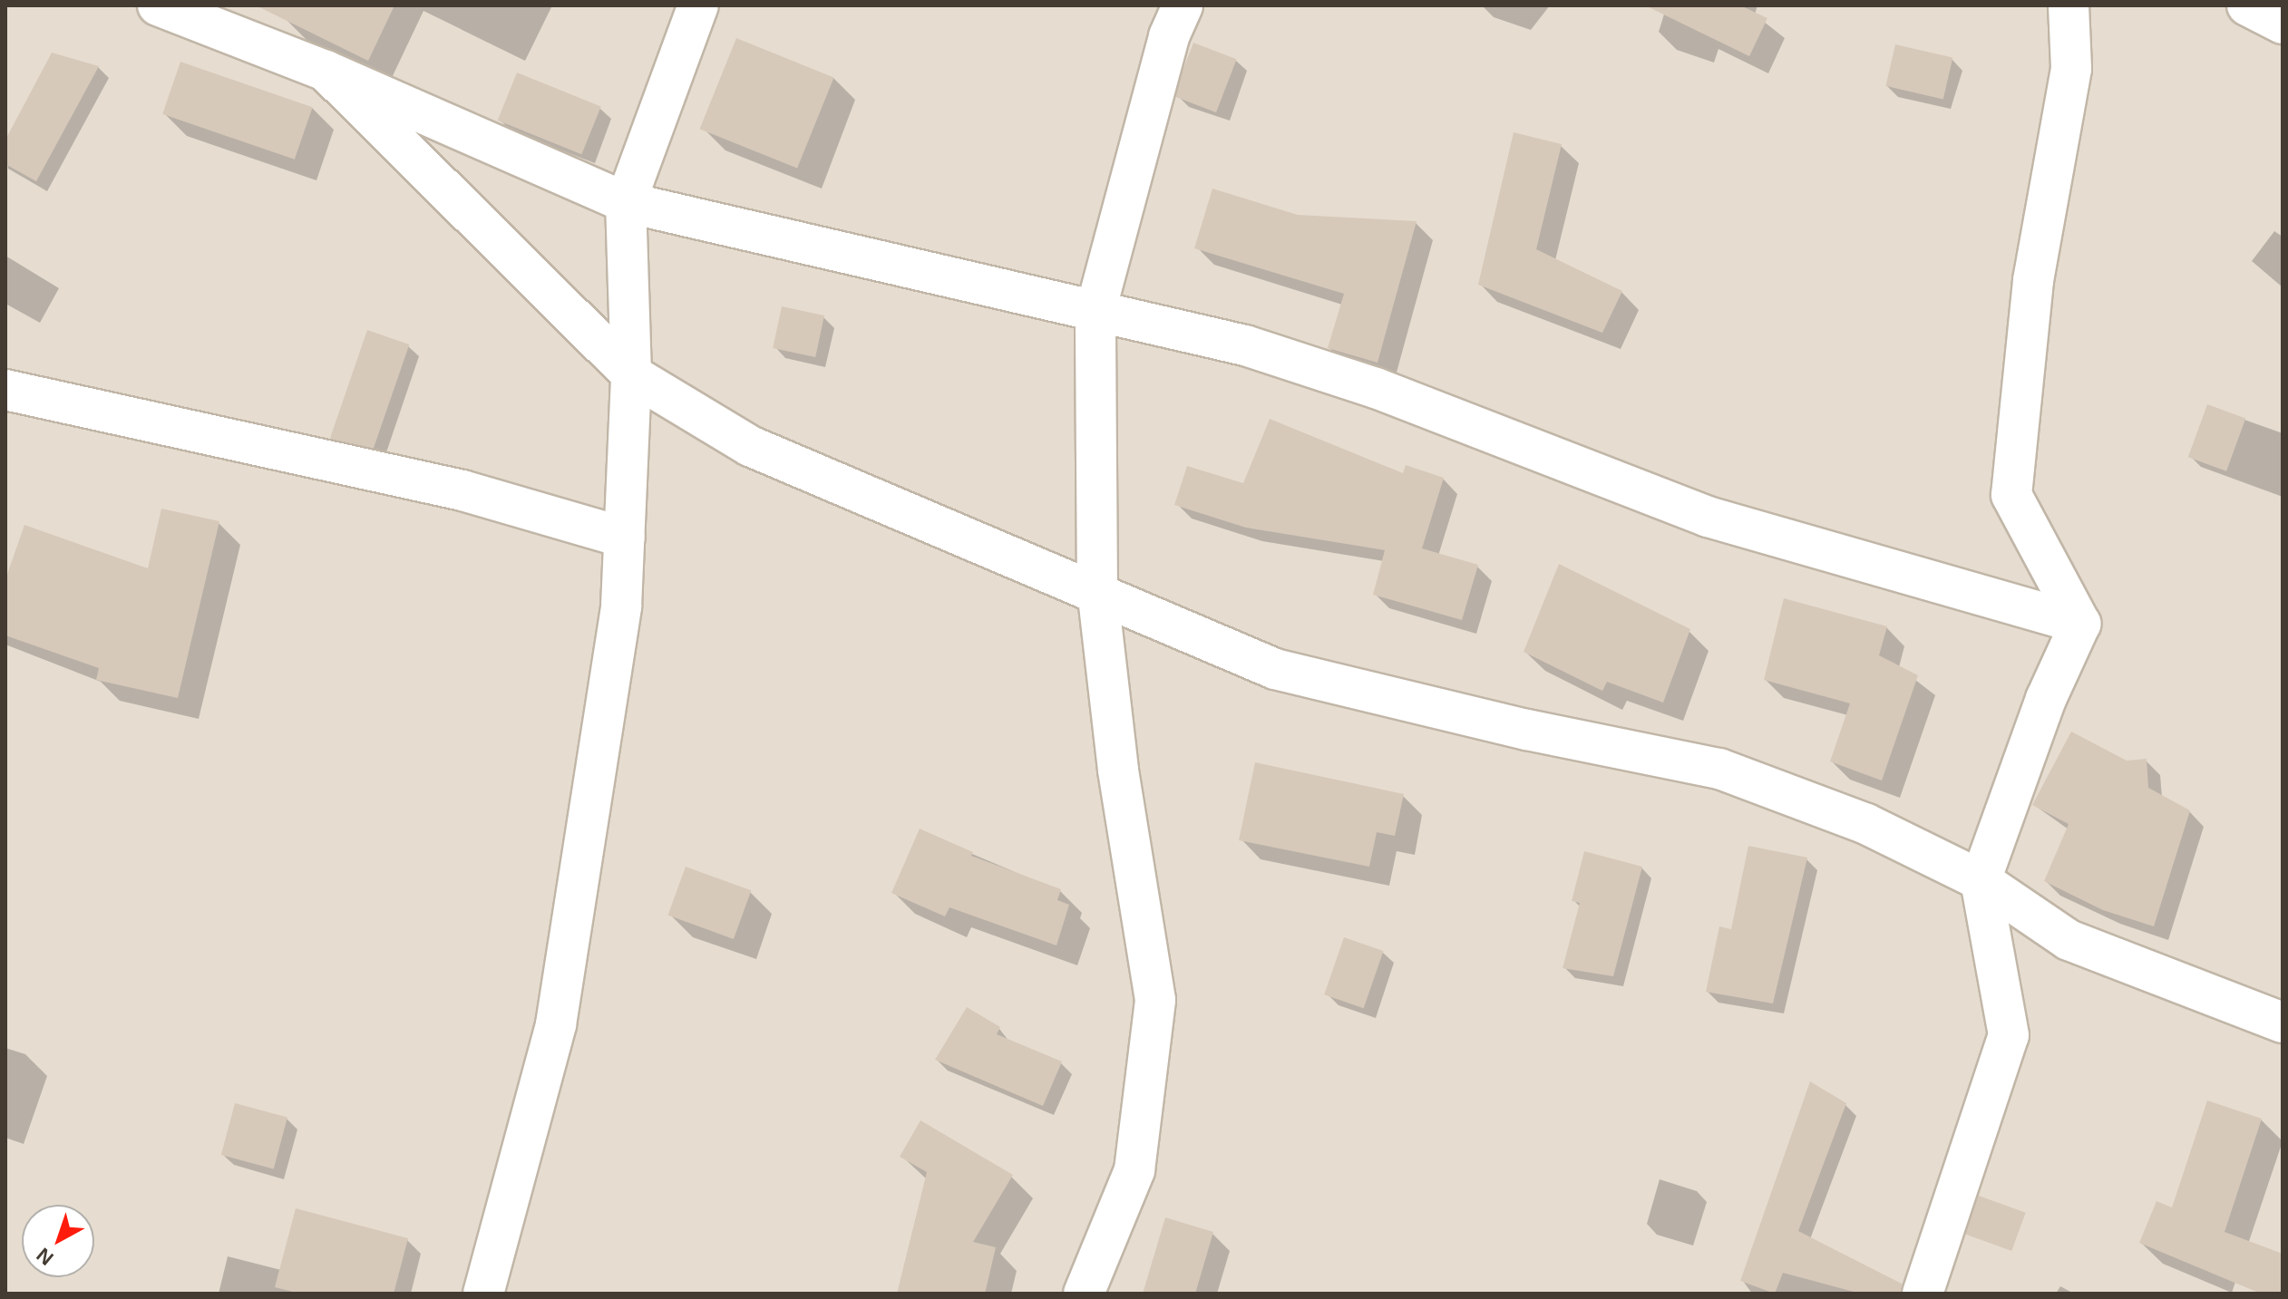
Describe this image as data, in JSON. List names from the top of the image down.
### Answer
{
  "north": "bottom left"
}
